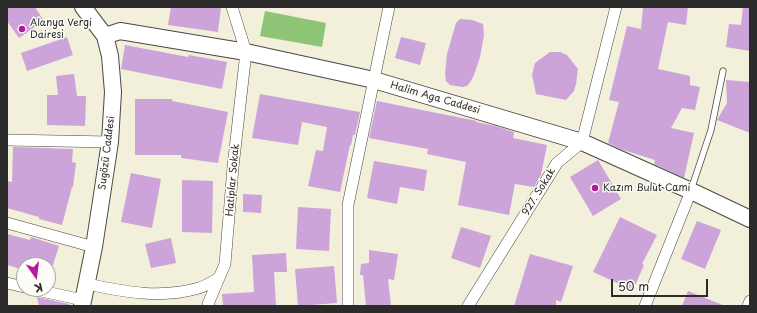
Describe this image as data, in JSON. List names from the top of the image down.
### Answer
{
  "streets": {
    "street": [
      "Halim Aga Caddesi",
      "Sugözü Caddesi",
      "Hatiplar Sokak",
      "927. Sokak"
    ]
  },
  "crossings": [
    ["Halim Aga Caddesi", "Sugözü Caddesi"],
    ["Halim Aga Caddesi", "Hatiplar Sokak"],
    ["Halim Aga Caddesi", "927. Sokak"]
  ],
  "places": ["Alanya Vergi Dairesi", "Kazım Bulut Cami"],
  "scale_bar": "50 m",
  "north": "bottom"
}
